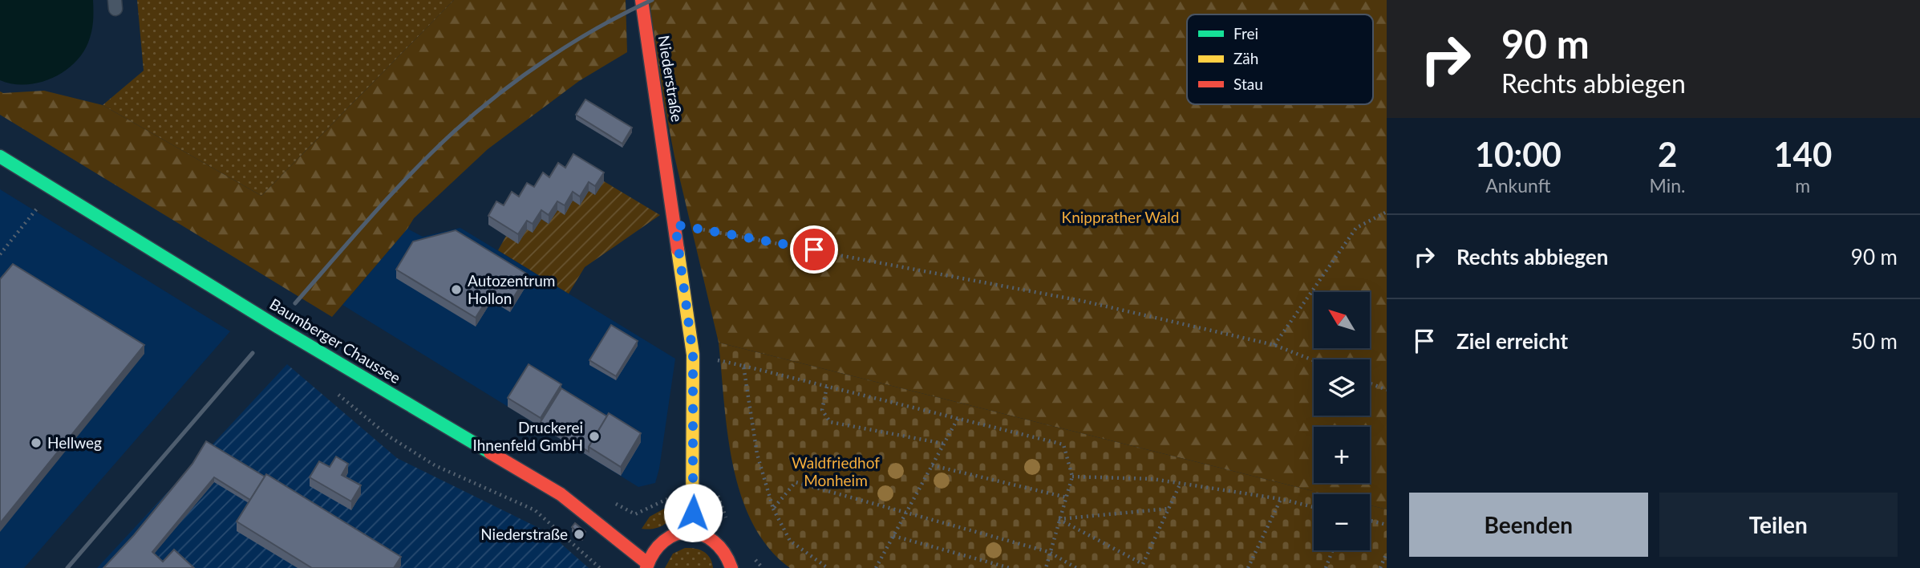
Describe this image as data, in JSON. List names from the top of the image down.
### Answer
{
  "streets": {
    "street": ["Niederstraße", "Baumberger Chaussee"]
  },
  "parks": ["Knipprather Wald", "Waldfriedhof Monheim"],
  "places": [
    "Autozentrum Hollon",
    "Druckerei Ihnenfeld GmbH",
    "Hellweg",
    "Niederstraße"
  ],
  "legend": ["Frei", "Zäh", "Stau"],
  "north": "top left",
  "page": {
    "turn": ["90 m", "Rechts abbiegen"],
    "eta": [
      "10:00",
      "Ankunft",
      "2",
      "Min.",
      "140",
      "m"
    ],
    "list": [
      {
        "name": "Rechts abbiegen",
        "value": "90 m"
      },
      {
        "name": "Ziel erreicht",
        "value": "50 m"
      }
    ],
    "map_buttons": ["+", "−"],
    "buttons": ["Beenden", "Teilen"]
  }
}
